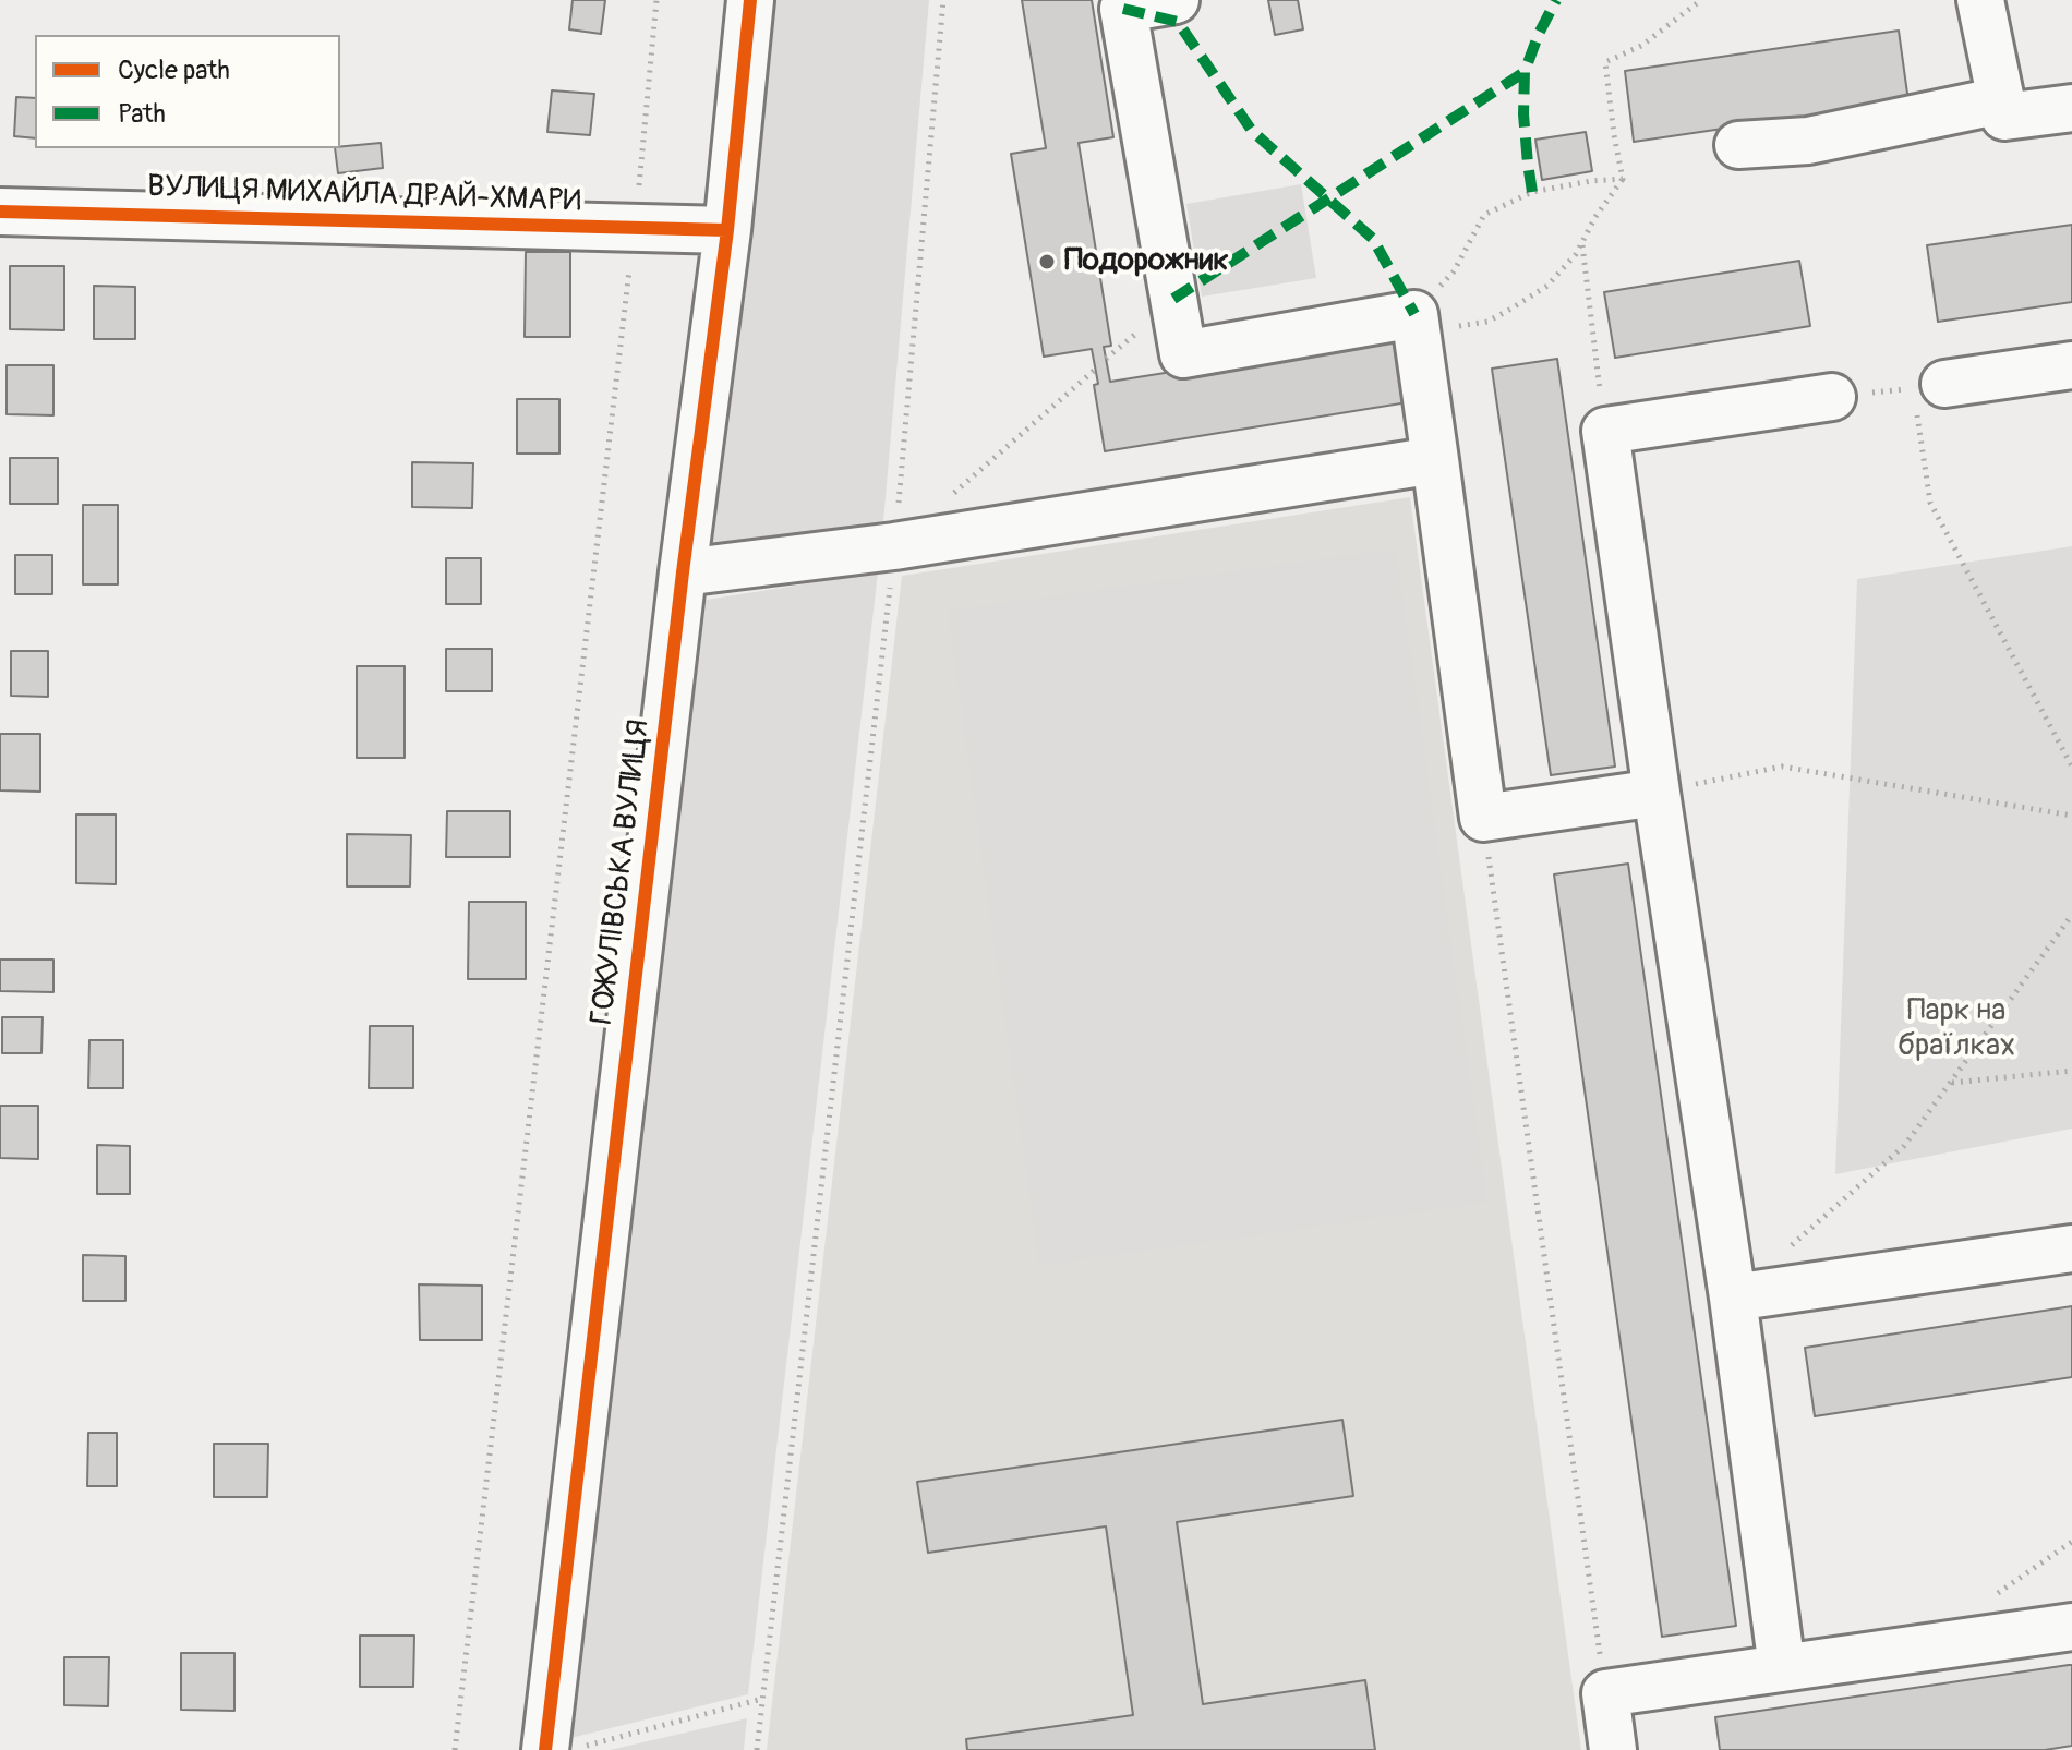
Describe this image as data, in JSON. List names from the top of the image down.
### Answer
{
  "streets": {
    "street": ["ВУЛИЦЯ МИХАЙЛА ДРАЙ-ХМАРИ", "ГОЖУЛІВСЬКА ВУЛИЦЯ"]
  },
  "crossings": [
    ["ВУЛИЦЯ МИХАЙЛА ДРАЙ-ХМАРИ", "ГОЖУЛІВСЬКА ВУЛИЦЯ"]
  ],
  "parks": ["Парк на браїлках"],
  "places": ["Подорожник"],
  "legend": ["Cycle path", "Path"]
}
